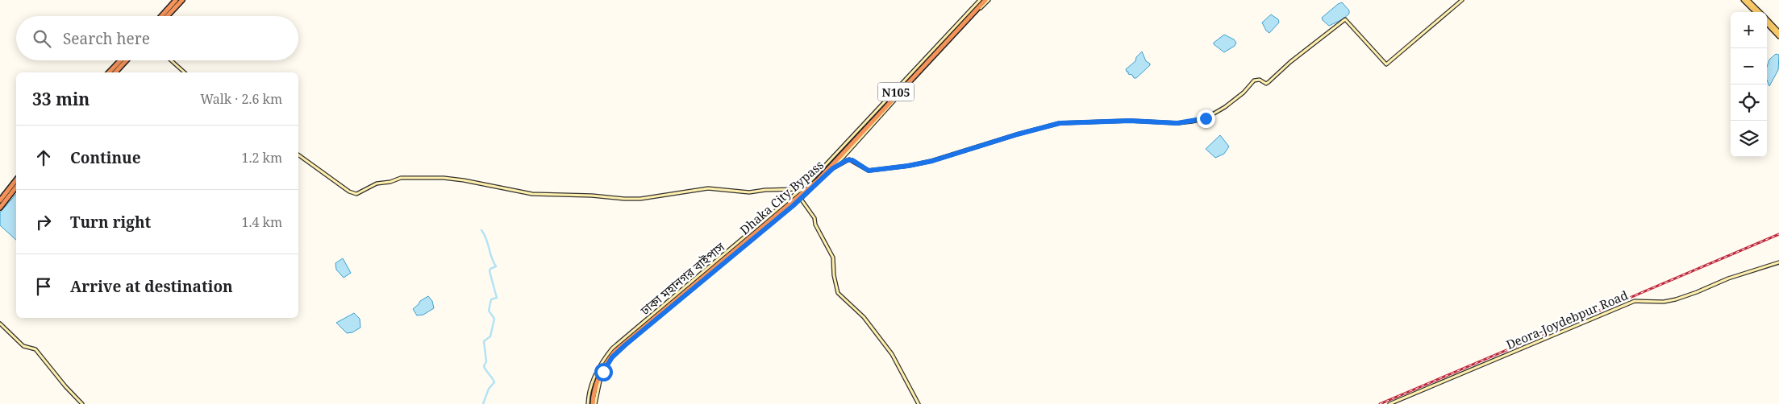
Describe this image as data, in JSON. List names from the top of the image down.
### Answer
{
  "streets": {
    "highway": ["N105", "Dhaka City Bypass", "ঢাকা মহানগর বাইপাস"],
    "main road": ["Deora-Joydebpur Road"]
  },
  "crossings": [
    ["Dhaka City Bypass", "ঢাকা মহানগর বাইপাস"]
  ],
  "page": {
    "map_buttons": ["+", "−"],
    "search": "Search here",
    "heading": ["33 min", "Walk · 2.6 km"],
    "list": [
      ["Continue", "1.2 km"],
      ["Turn right", "1.4 km"],
      "Arrive at destination"
    ]
  }
}
